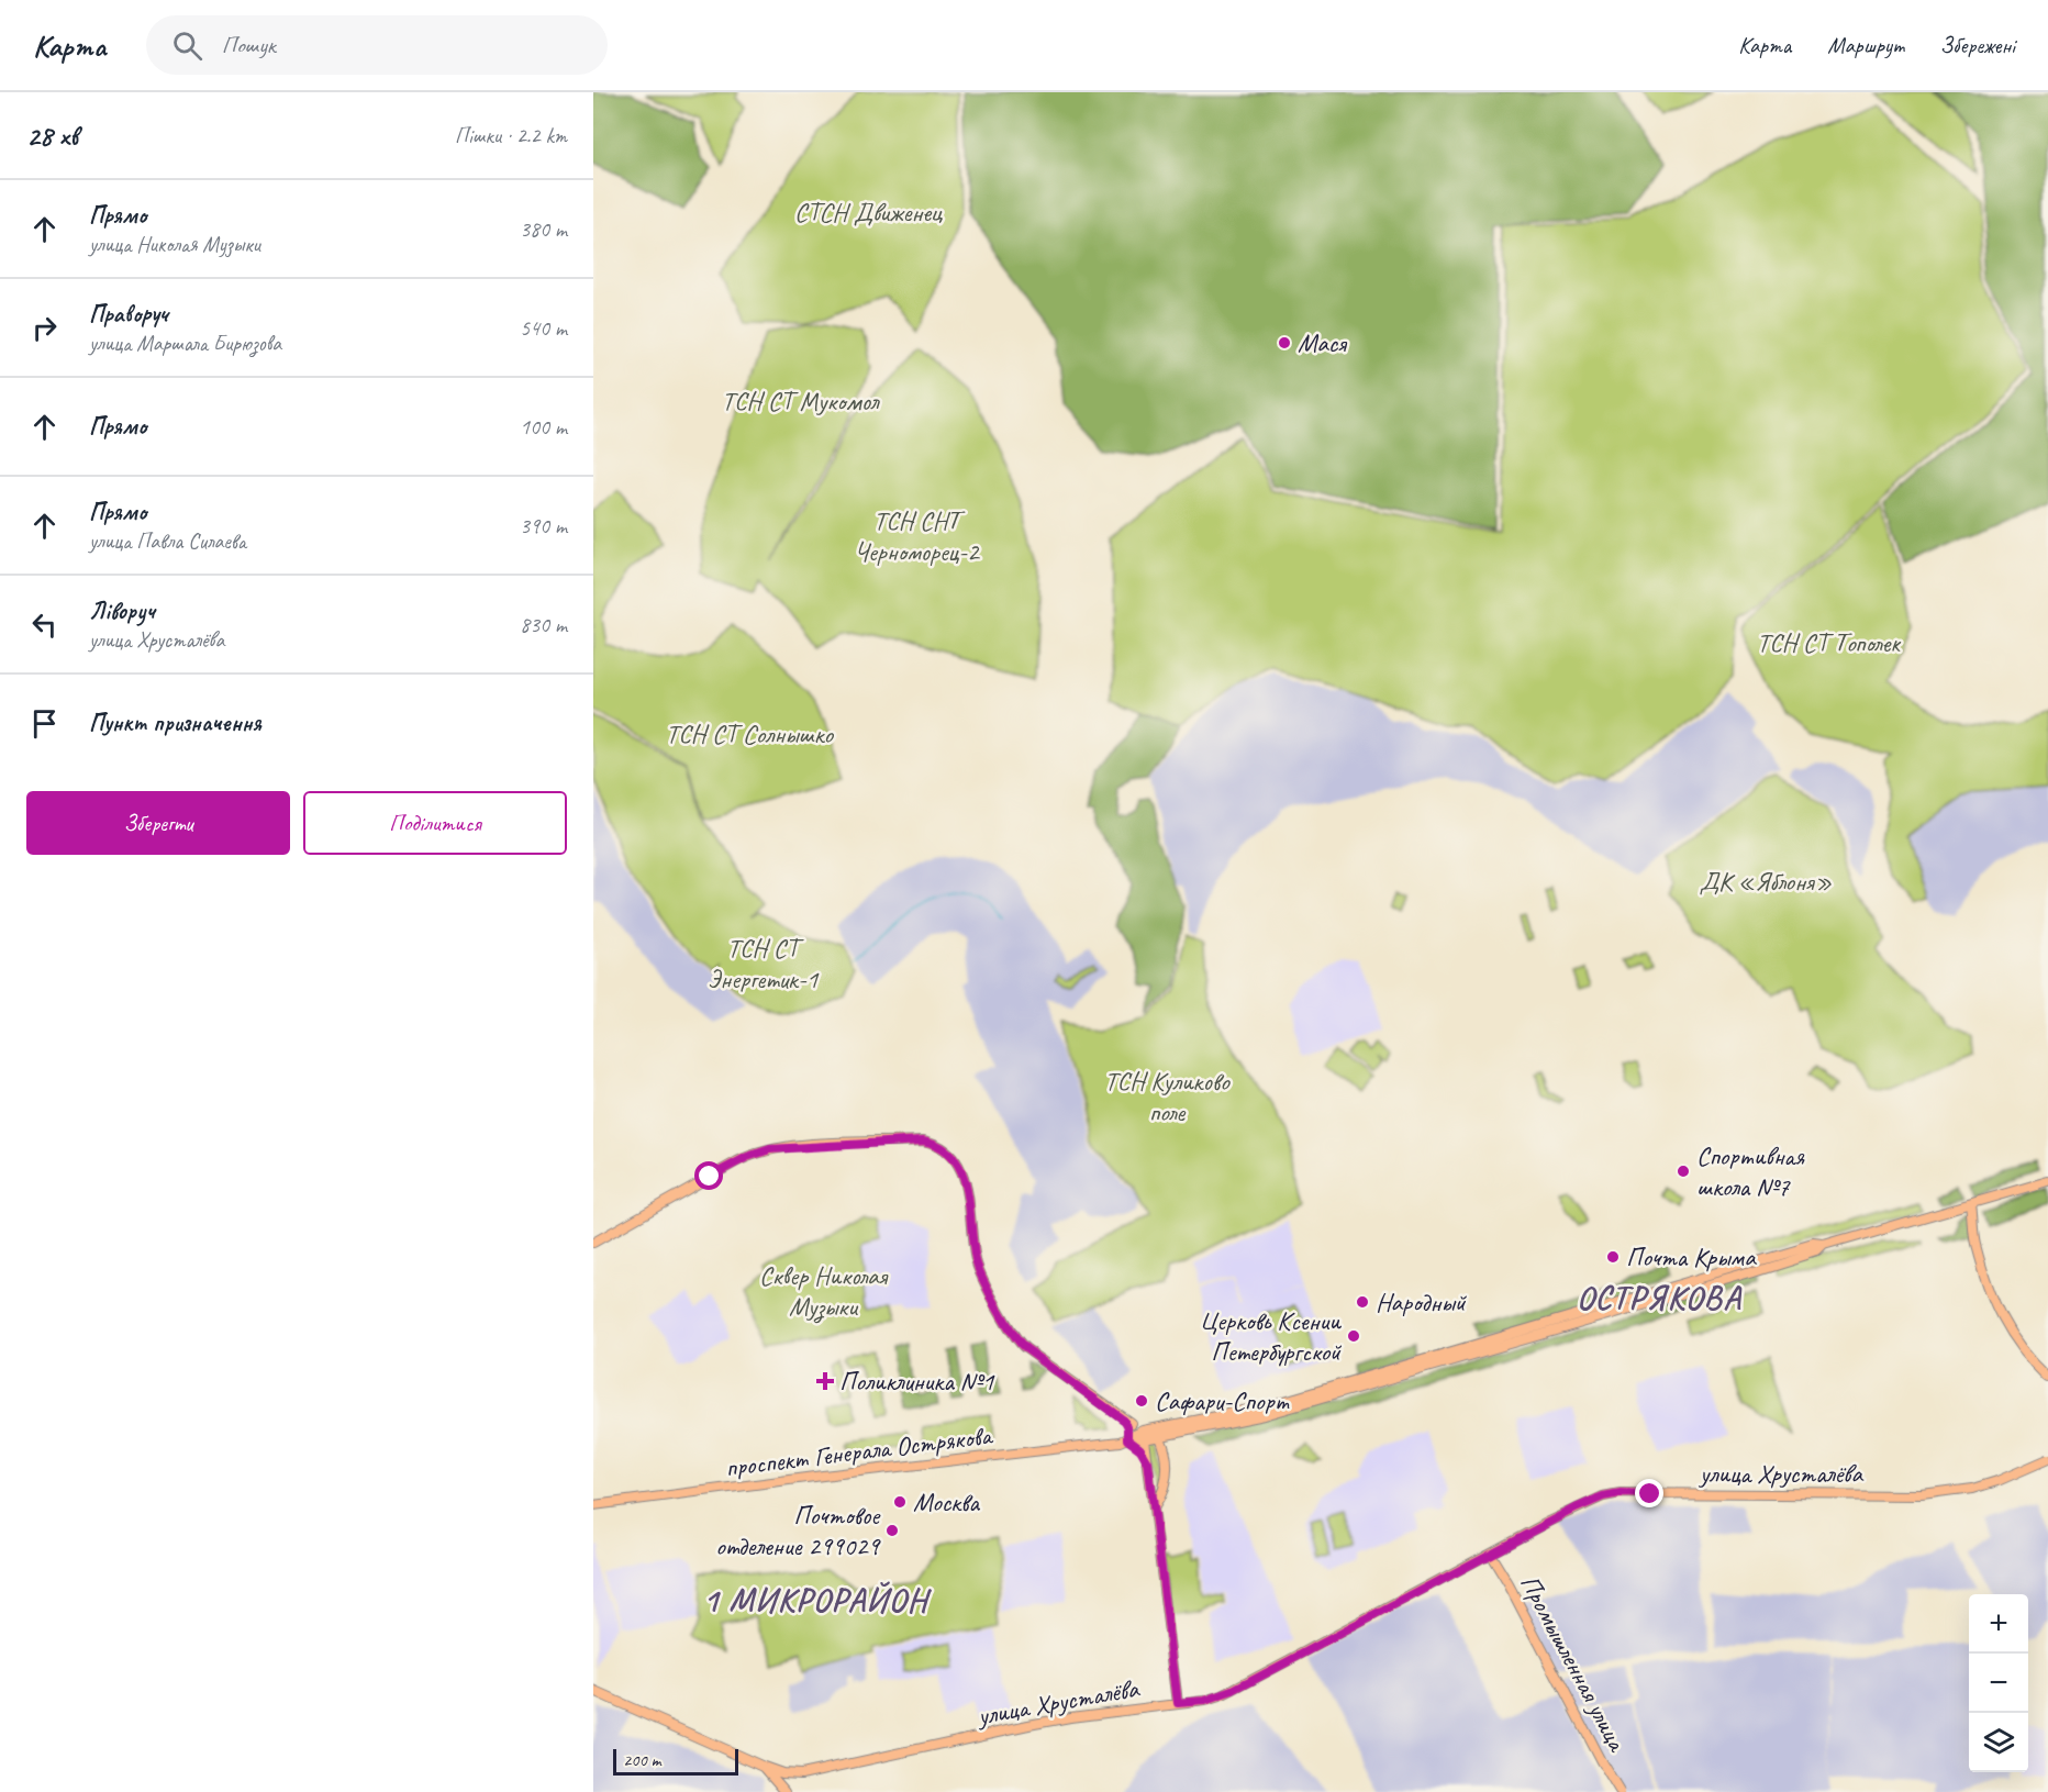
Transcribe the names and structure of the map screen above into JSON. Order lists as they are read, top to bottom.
{
  "streets": {
    "main road": ["проспект Генерала Острякова", "улица Хрусталёва", "Промышленная улица"]
  },
  "crossings": [
    ["улица Хрусталёва", "Промышленная улица"]
  ],
  "districts": ["ОСТРЯКОВА", "1 МИКРОРАЙОН"],
  "parks": [
    "СТСН Движенец",
    "ТСН СТ Мукомол",
    "ТСН СНТ Черноморец-2",
    "ТСН СТ Тополек",
    "ТСН СТ Солнышко",
    "ДК «Яблоня»",
    "ТСН СТ Энергетик-1",
    "ТСН Куликово поле",
    "Сквер Николая Музыки"
  ],
  "places": {
    "other": [
      "Мася",
      "Спортивная школа №7",
      "Почта Крыма",
      "Народный",
      "Церковь Ксении Петербургской",
      "Сафари-Спорт",
      "Москва",
      "Почтовое отделение 299029"
    ],
    "health": ["Поликлиника №1"]
  },
  "scale_bar": "200 m",
  "page": {
    "header": "Карта",
    "search": "Пошук",
    "nav": ["Карта", "Маршрут", "Збережені"],
    "heading": ["28 хв", "Пішки · 2.2 km"],
    "list": [
      ["Прямо", "улица Николая Музыки", "380 m"],
      ["Праворуч", "улица Маршала Бирюзова", "540 m"],
      ["Прямо", "100 m"],
      ["Прямо", "улица Павла Силаева", "390 m"],
      ["Ліворуч", "улица Хрусталёва", "830 m"],
      "Пункт призначення"
    ],
    "buttons": ["Зберегти", "Поділитися"],
    "map_buttons": ["+", "−"],
    "scale": "200 m"
  }
}
